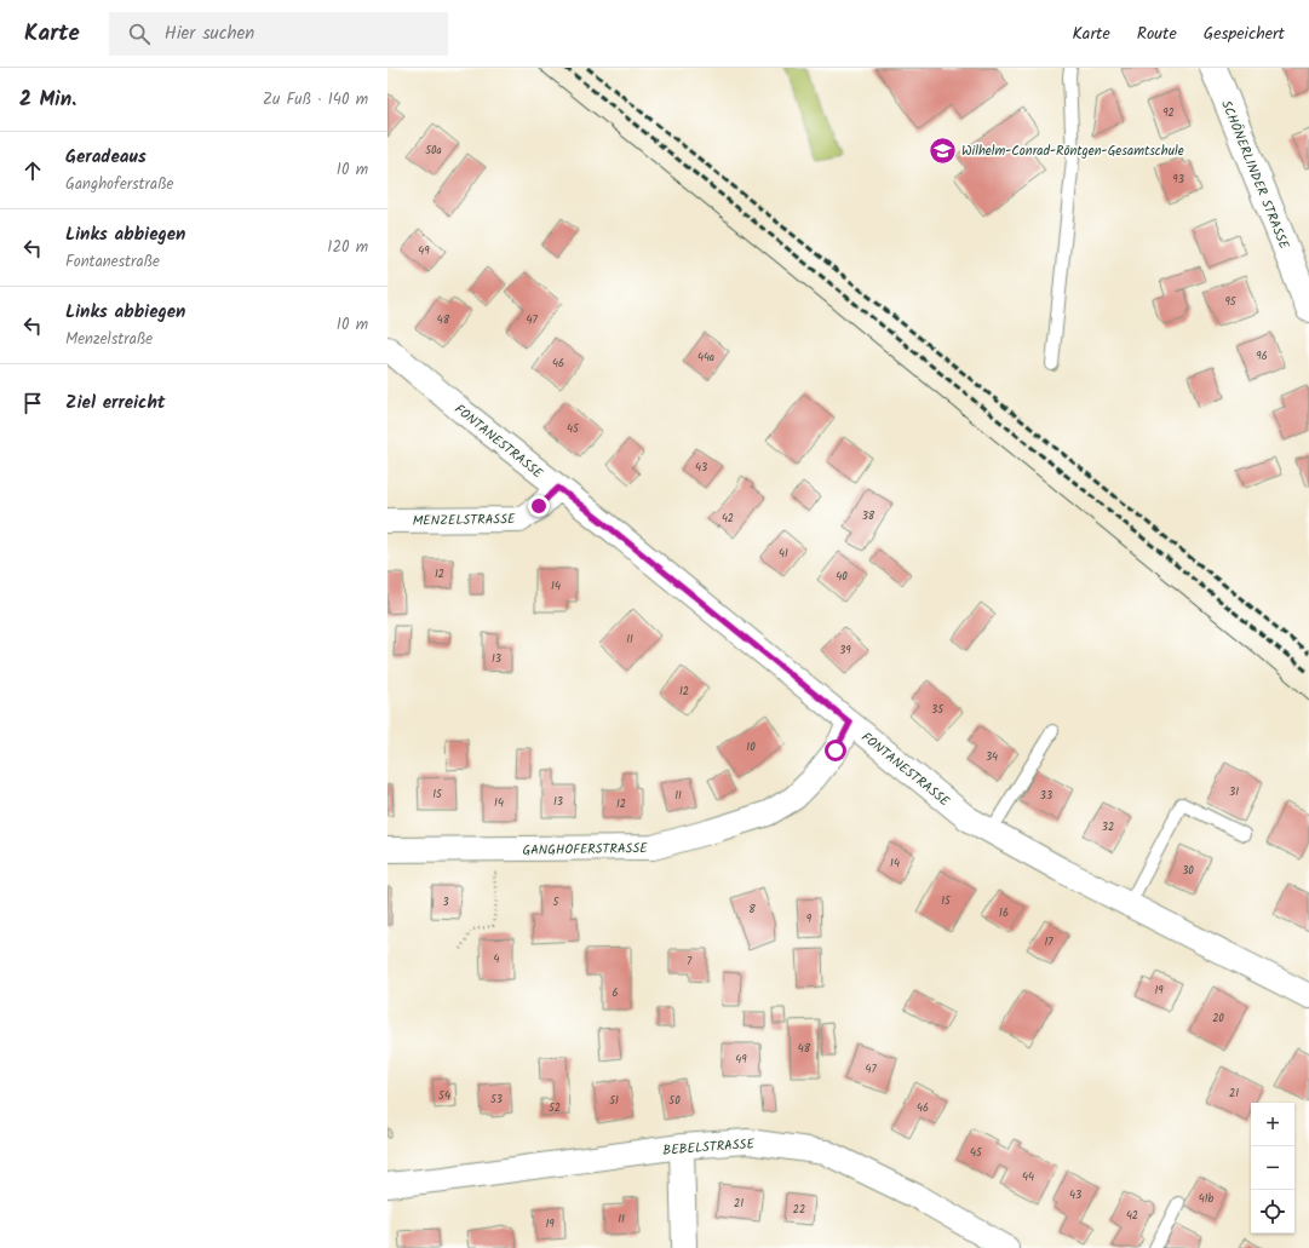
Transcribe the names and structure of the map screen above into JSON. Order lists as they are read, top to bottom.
{
  "streets": {
    "street": [
      "SCHÖNERLINDER STRASSE",
      "FONTANESTRASSE",
      "MENZELSTRASSE",
      "GANGHOFERSTRASSE",
      "BEBELSTRASSE"
    ]
  },
  "crossings": [
    ["FONTANESTRASSE", "MENZELSTRASSE"],
    ["FONTANESTRASSE", "GANGHOFERSTRASSE"]
  ],
  "places": {
    "school or university": ["Wilhelm-Conrad-Röntgen-Gesamtschule"]
  },
  "house_numbers": [
    "92",
    "50a",
    "93",
    "49",
    "95",
    "48",
    "47",
    "96",
    "44a",
    "46",
    "45",
    "43",
    "38",
    "42",
    "41",
    "12",
    "40",
    "14",
    "11",
    "39",
    "13",
    "12",
    "35",
    "10",
    "34",
    "31",
    "15",
    "11",
    "33",
    "13",
    "14",
    "12",
    "32",
    "14",
    "30",
    "15",
    "3",
    "5",
    "8",
    "16",
    "9",
    "17",
    "4",
    "7",
    "19",
    "6",
    "20",
    "48",
    "49",
    "47",
    "21",
    "54",
    "53",
    "51",
    "50",
    "52",
    "46",
    "45",
    "44",
    "43",
    "41b",
    "21",
    "22",
    "42",
    "11",
    "19"
  ],
  "page": {
    "header": "Karte",
    "search": "Hier suchen",
    "nav": ["Karte", "Route", "Gespeichert"],
    "heading": ["2 Min.", "Zu Fuß · 140 m"],
    "list": [
      ["Geradeaus", "Ganghoferstraße", "10 m"],
      ["Links abbiegen", "Fontanestraße", "120 m"],
      ["Links abbiegen", "Menzelstraße", "10 m"],
      "Ziel erreicht"
    ],
    "map_buttons": ["+", "−"]
  }
}
